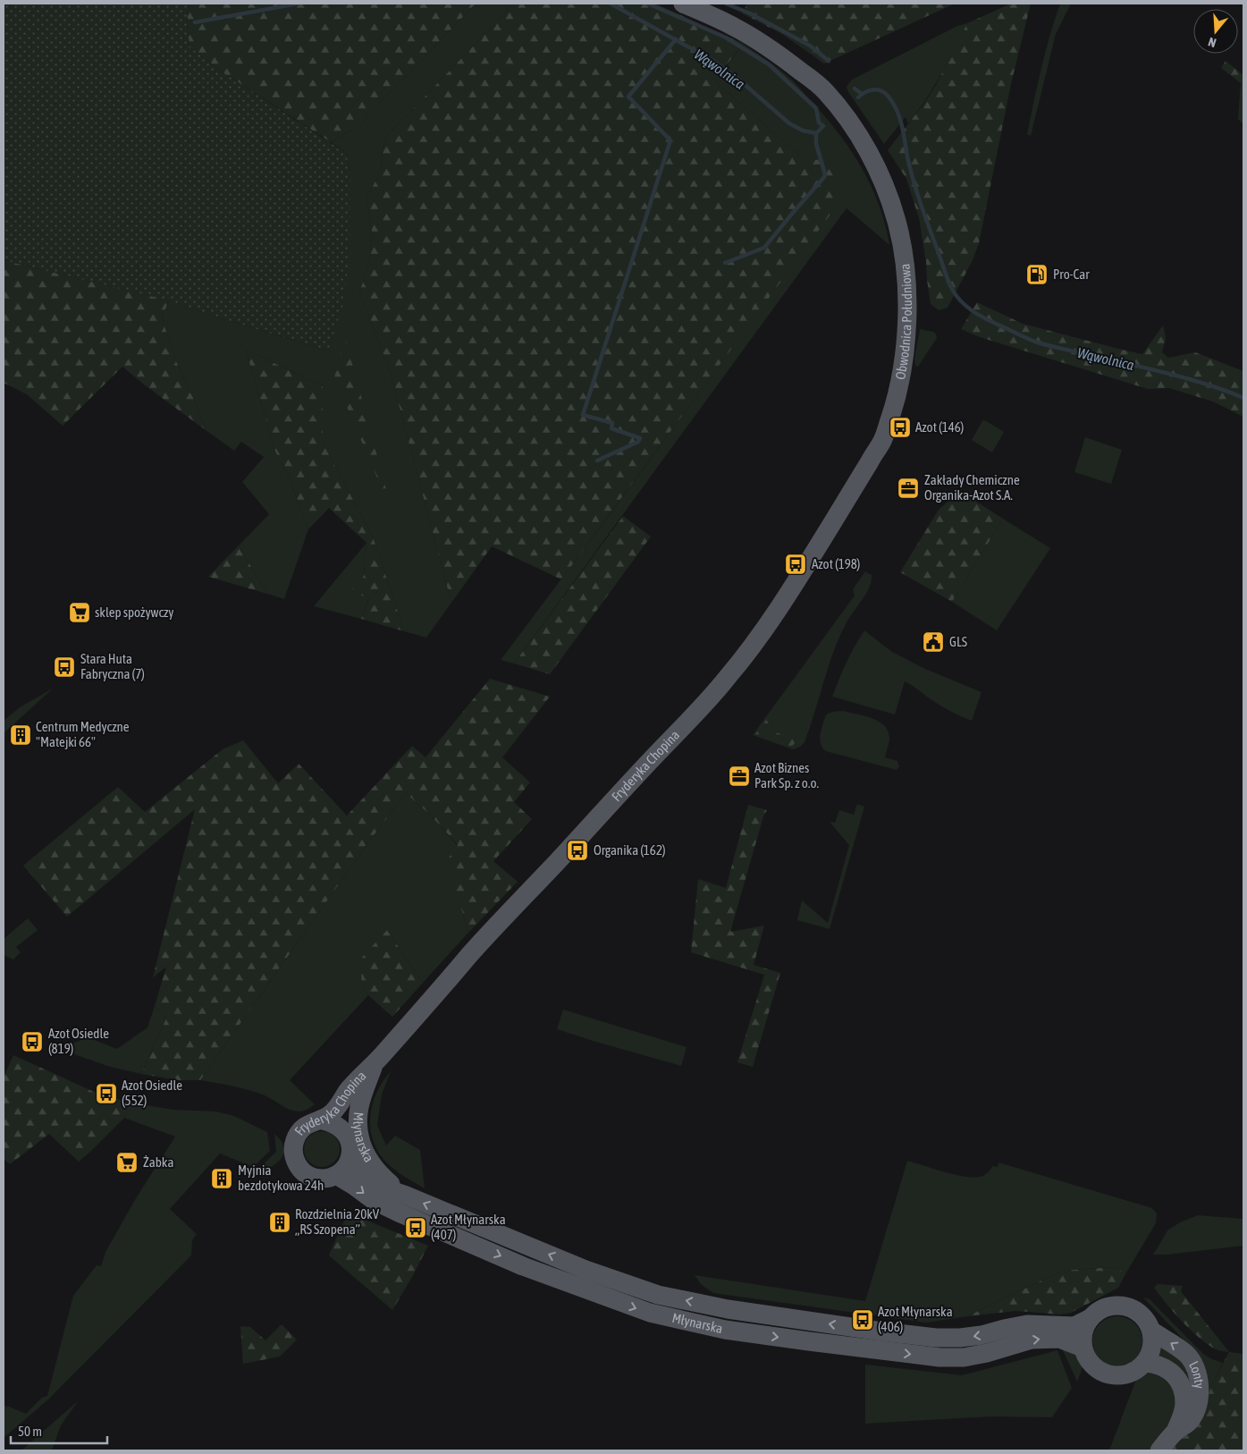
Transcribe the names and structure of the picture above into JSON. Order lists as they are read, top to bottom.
{
  "streets": {
    "main road": [
      "Obwodnica Południowa",
      "Fryderyka Chopina",
      "Młynarska",
      "Lonty"
    ]
  },
  "crossings": [
    ["Obwodnica Południowa", "Fryderyka Chopina"],
    ["Fryderyka Chopina", "Młynarska"],
    ["Młynarska", "Lonty"]
  ],
  "water": ["Wąwolnica"],
  "places": {
    "fuel station": ["Pro-Car"],
    "bus stop": [
      "Azot (146)",
      "Azot (198)",
      "Stara Huta Fabryczna (7)",
      "Organika (162)",
      "Azot Osiedle (819)",
      "Azot Osiedle (552)",
      "Azot Młynarska (407)",
      "Azot Młynarska (406)"
    ],
    "office": ["Zakłady Chemiczne Organika-Azot S.A.", "Azot Biznes Park Sp. z o.o."],
    "supermarket": ["sklep spożywczy", "Żabka"],
    "public building": ["GLS"],
    "building": ["Centrum Medyczne \"Matejki 66\"", "Myjnia bezdotykowa 24h", "Rozdzielnia 20kV „RS Szopena”"]
  },
  "scale_bar": "50 m",
  "north": "bottom"
}
